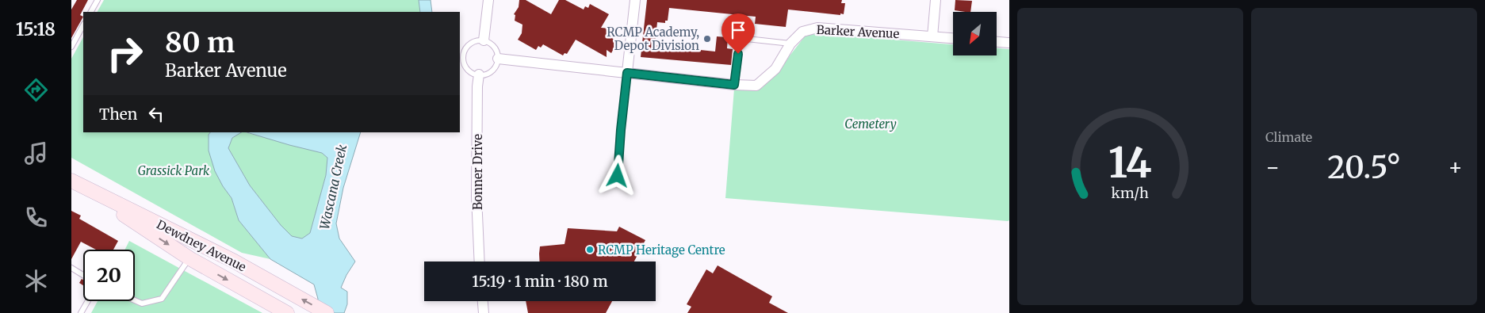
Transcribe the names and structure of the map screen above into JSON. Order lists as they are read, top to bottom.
{
  "streets": {
    "main road": ["Dewdney Avenue"],
    "street": ["Barker Avenue", "Bonner Drive"]
  },
  "crossings": [
    ["Barker Avenue", "Bonner Drive"]
  ],
  "water": ["Wascana Creek"],
  "parks": ["Cemetery", "Grassick Park"],
  "places": ["RCMP Academy, Depot Division", "RCMP Heritage Centre"],
  "north": "bottom left",
  "page": {
    "tabs": "15:18",
    "tile": "Climate",
    "turn": ["80 m", "Barker Avenue"],
    "then": "Then",
    "heat": ["−", "20.5°", "+"],
    "limit": "20",
    "trip": "15:19 · 1 min · 180 m",
    "gauge": ["14", "km/h"]
  }
}
